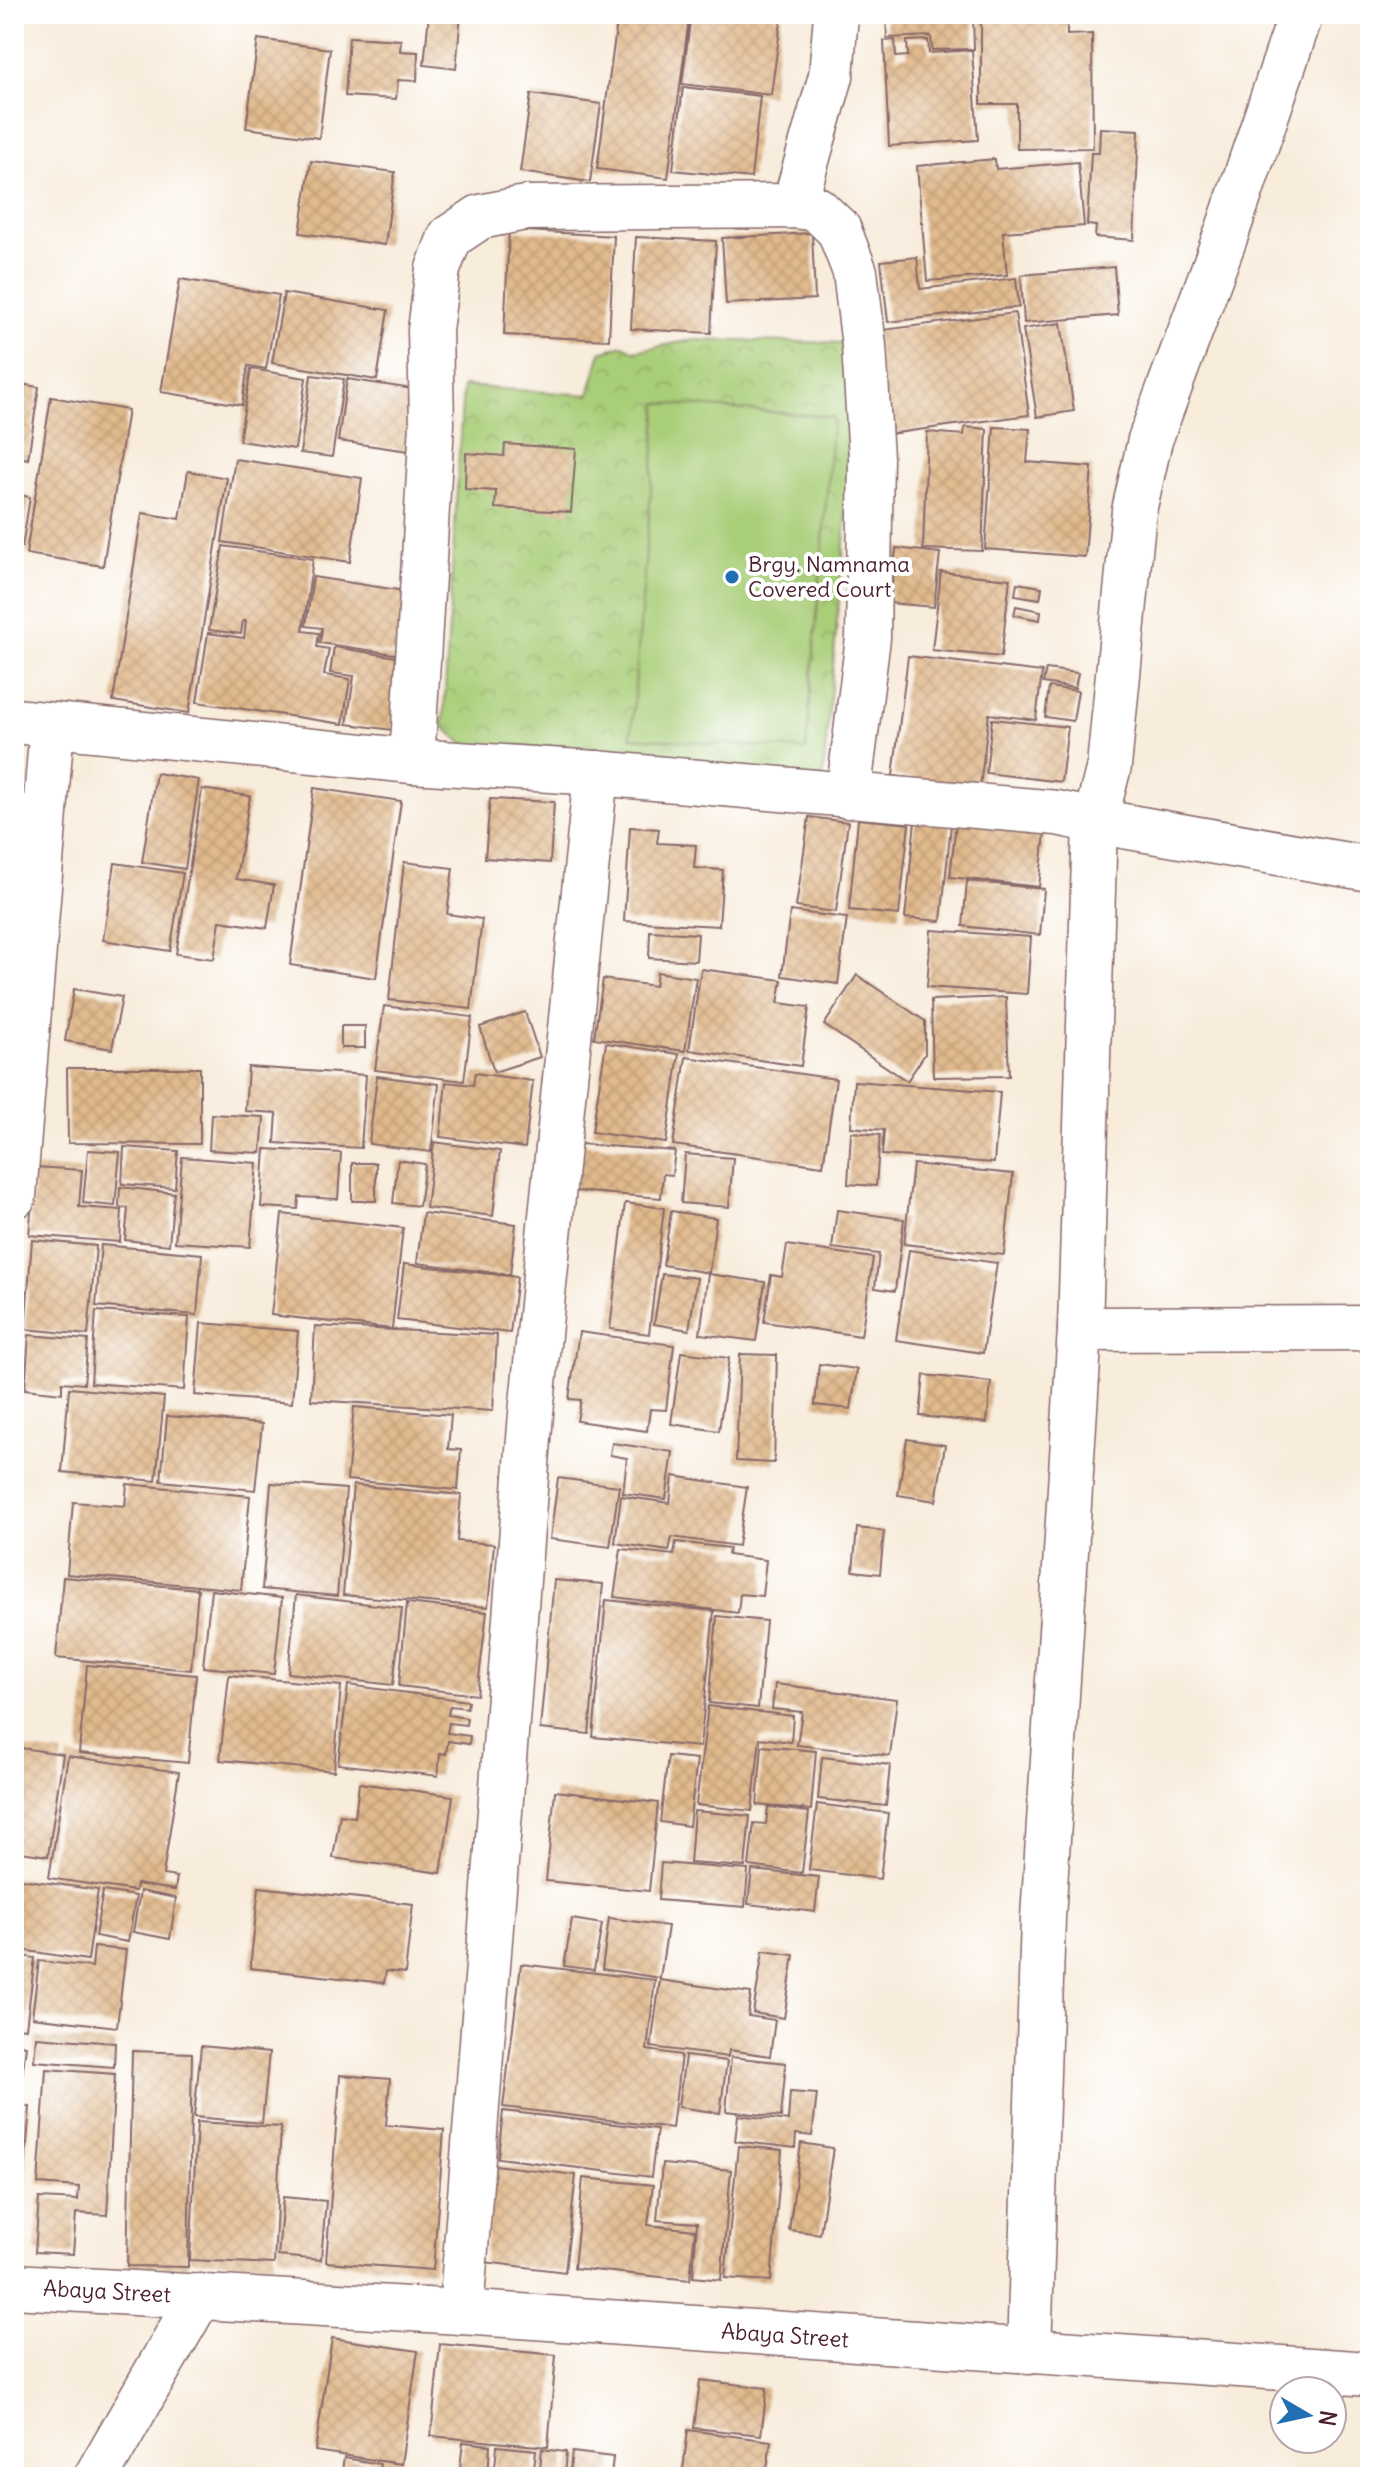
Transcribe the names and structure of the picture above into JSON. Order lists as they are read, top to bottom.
{
  "streets": {
    "street": ["Abaya Street"]
  },
  "places": ["Brgy. Namnama Covered Court"],
  "north": "right"
}
